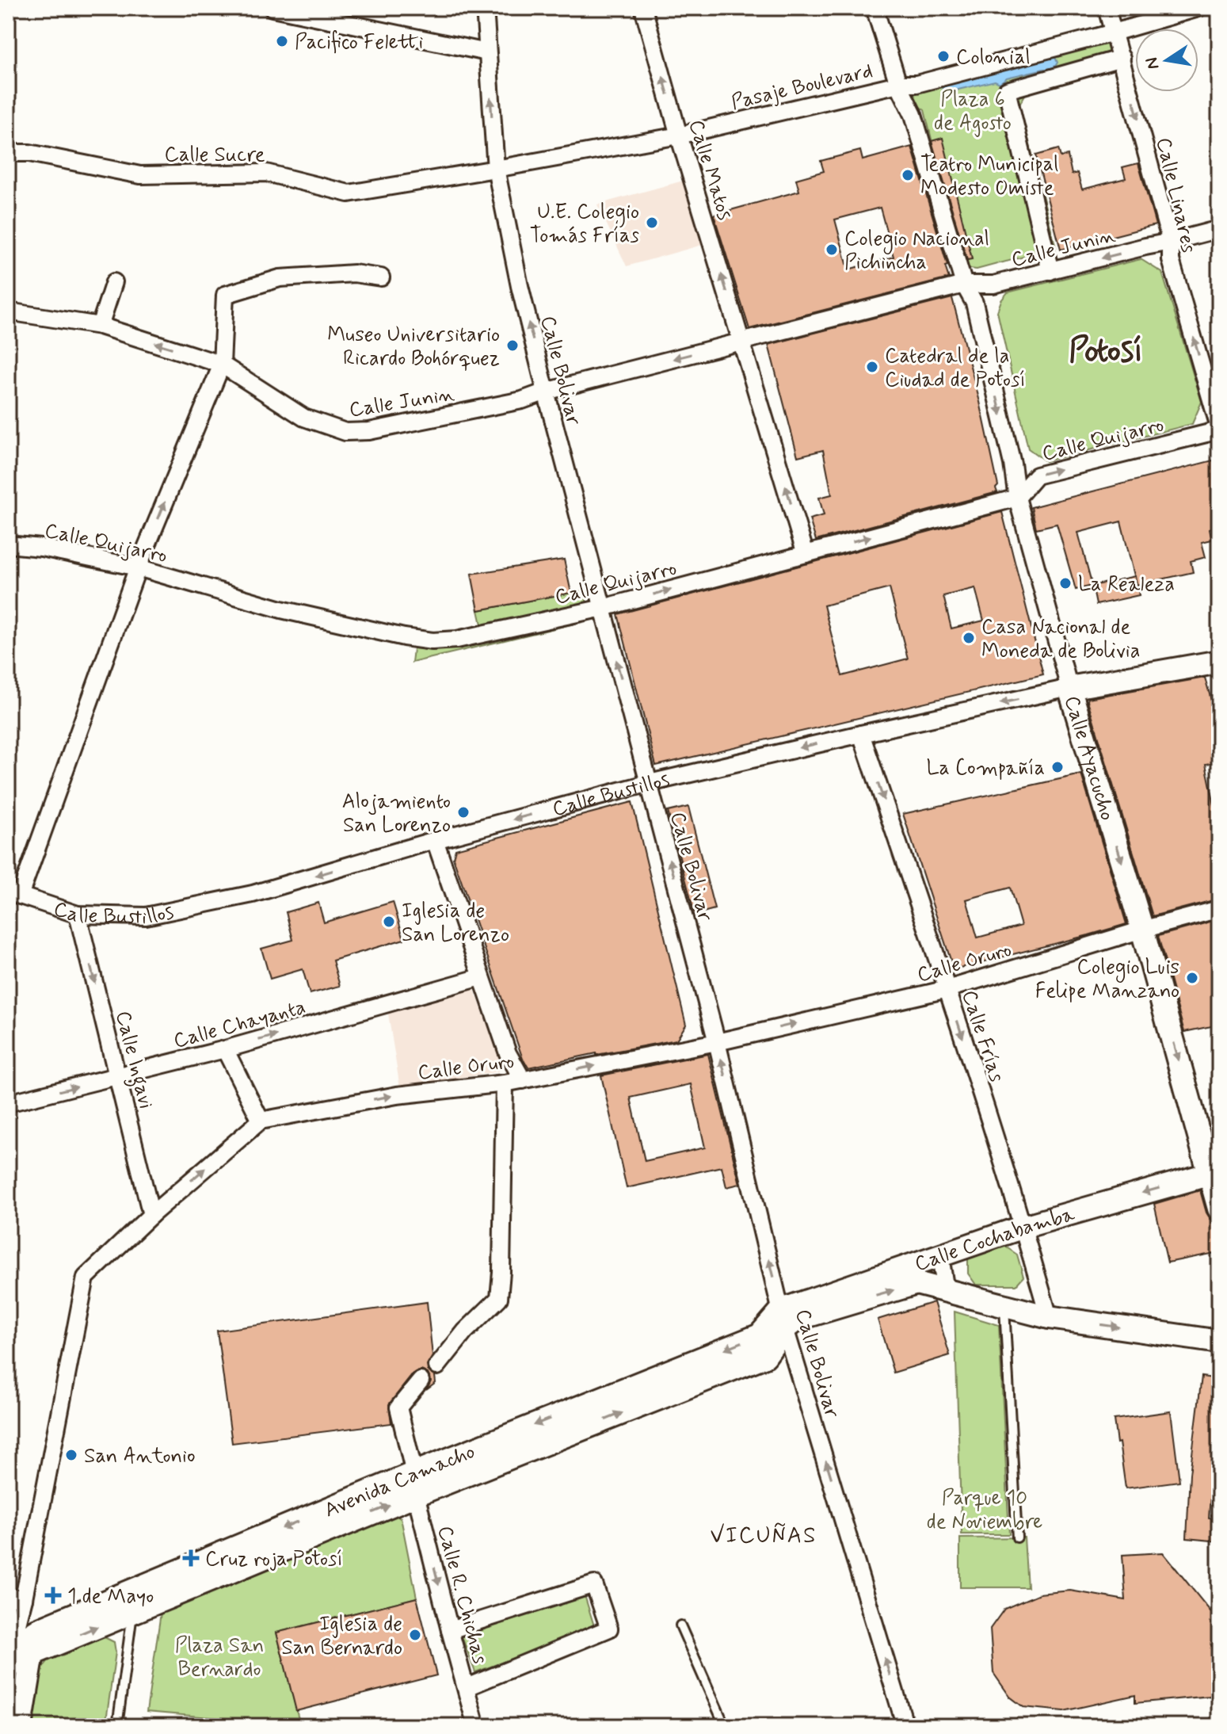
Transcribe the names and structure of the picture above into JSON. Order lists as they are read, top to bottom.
{
  "streets": {
    "main road": [
      "Calle Ayacucho",
      "Calle Bustillos",
      "Calle Cochabamba",
      "Avenida Camacho"
    ],
    "street": [
      "Pasaje Boulevard",
      "Calle Sucre",
      "Calle Matos",
      "Calle Linares",
      "Calle Junin",
      "Calle Bolivar",
      "Calle Quijarro",
      "Calle Oruro",
      "Calle Chayanta",
      "Calle Frías",
      "Calle Ingavi",
      "Calle R. Chichas"
    ]
  },
  "crossings": [
    ["Pasaje Boulevard", "Calle Sucre"],
    ["Pasaje Boulevard", "Calle Matos"],
    ["Pasaje Boulevard", "Calle Linares"],
    ["Pasaje Boulevard", "Calle Bolivar"],
    ["Pasaje Boulevard", "Calle Ayacucho"],
    ["Calle Sucre", "Calle Bolivar"],
    ["Calle Matos", "Calle Junin"],
    ["Calle Matos", "Calle Quijarro"],
    ["Calle Linares", "Calle Junin"],
    ["Calle Linares", "Calle Quijarro"],
    ["Calle Junin", "Calle Bolivar"],
    ["Calle Junin", "Calle Ayacucho"],
    ["Calle Bolivar", "Calle Quijarro"],
    ["Calle Bolivar", "Calle Bustillos"],
    ["Calle Bolivar", "Calle Oruro"],
    ["Calle Bolivar", "Calle Cochabamba"],
    ["Calle Bolivar", "Avenida Camacho"],
    ["Calle Quijarro", "Calle Ayacucho"],
    ["Calle Ayacucho", "Calle Bustillos"],
    ["Calle Ayacucho", "Calle Oruro"],
    ["Calle Ayacucho", "Calle Cochabamba"],
    ["Calle Bustillos", "Calle Frías"],
    ["Calle Bustillos", "Calle Ingavi"],
    ["Calle Oruro", "Calle Frías"],
    ["Calle Chayanta", "Calle Ingavi"],
    ["Calle Frías", "Calle Cochabamba"],
    ["Calle Cochabamba", "Avenida Camacho"],
    ["Avenida Camacho", "Calle R. Chichas"]
  ],
  "one_way": [
    "Calle Matos",
    "Calle Bolivar",
    "Calle Quijarro",
    "Calle Ayacucho",
    "Calle Bustillos",
    "Calle Oruro",
    "Calle Chayanta",
    "Calle Frías",
    "Calle Ingavi",
    "Calle R. Chichas"
  ],
  "districts": ["Potosí", "VICUÑAS"],
  "parks": ["Plaza 6 de Agosto", "Parque 10 de Noviembre", "Plaza San Bernardo"],
  "places": {
    "other": [
      "Pacifico Feletti",
      "Colonial",
      "Teatro Municipal Modesto Omiste",
      "U.E. Colegio Tomás Frías",
      "Colegio Nacional Pichincha",
      "Museo Universitario Ricardo Bohórquez",
      "Catedral de la Ciudad de Potosí",
      "La Realeza",
      "Casa Nacional de Moneda de Bolivia",
      "La Compañía",
      "Alojamiento San Lorenzo",
      "Iglesia de San Lorenzo",
      "Colegio Luis Felipe Manzano",
      "San Antonio",
      "Iglesia de San Bernardo"
    ],
    "health": ["Cruz roja Potosí", "1 de Mayo"]
  },
  "north": "left"
}
